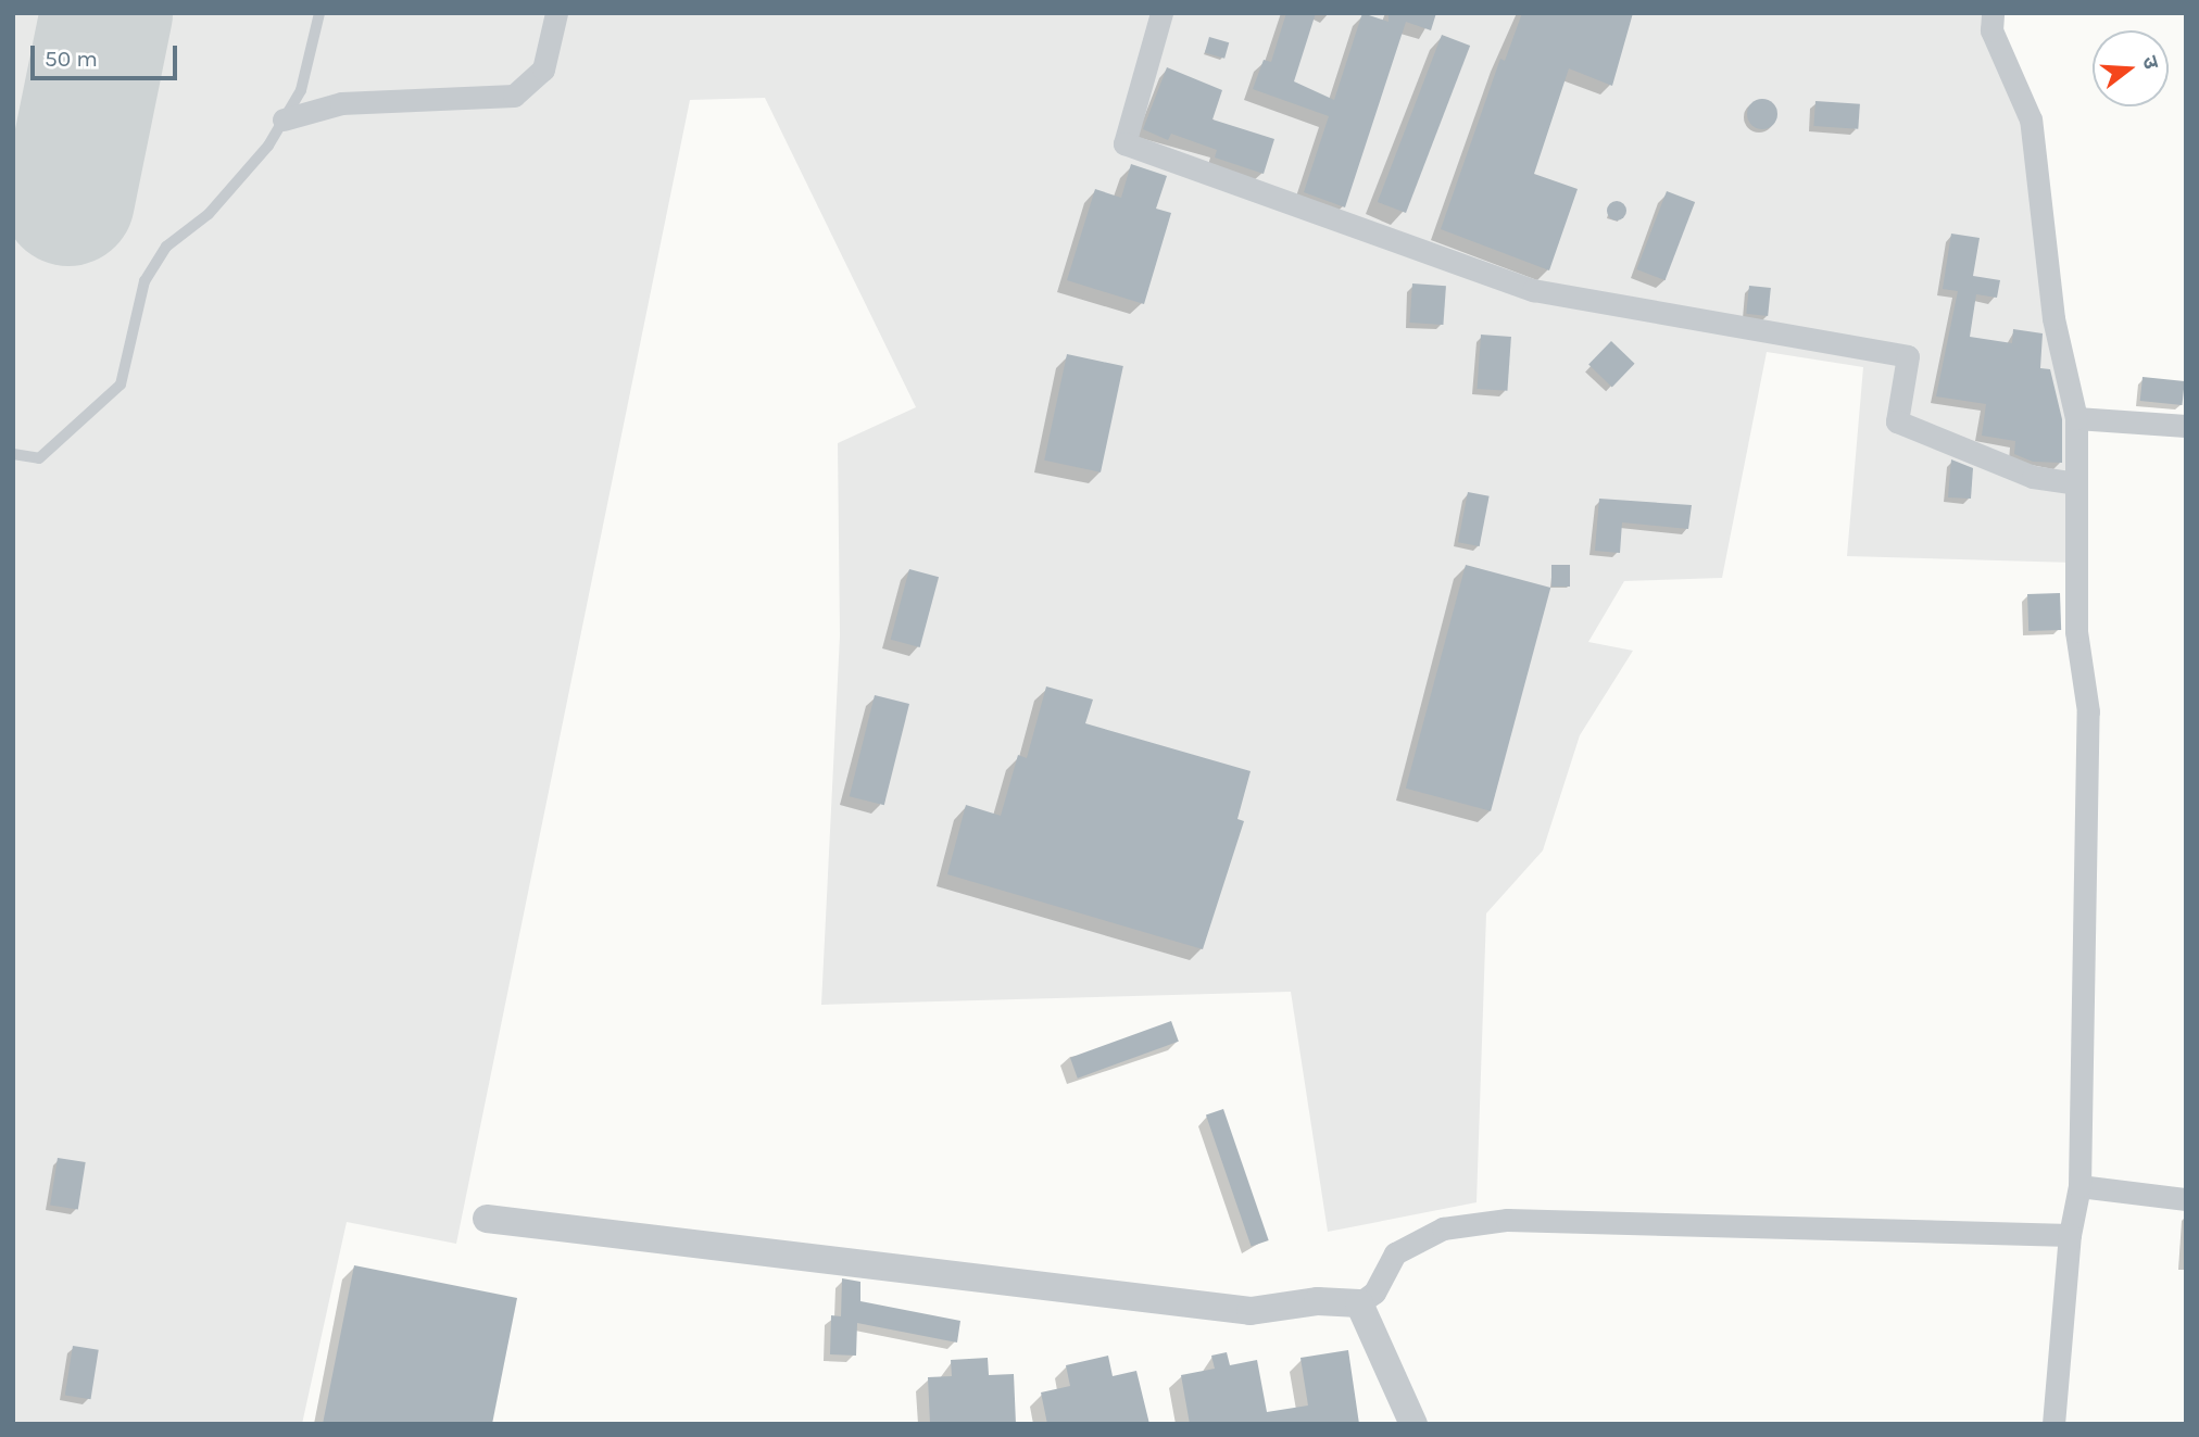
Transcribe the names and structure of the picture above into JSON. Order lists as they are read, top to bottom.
{
  "scale_bar": "50 m",
  "north": "right"
}
